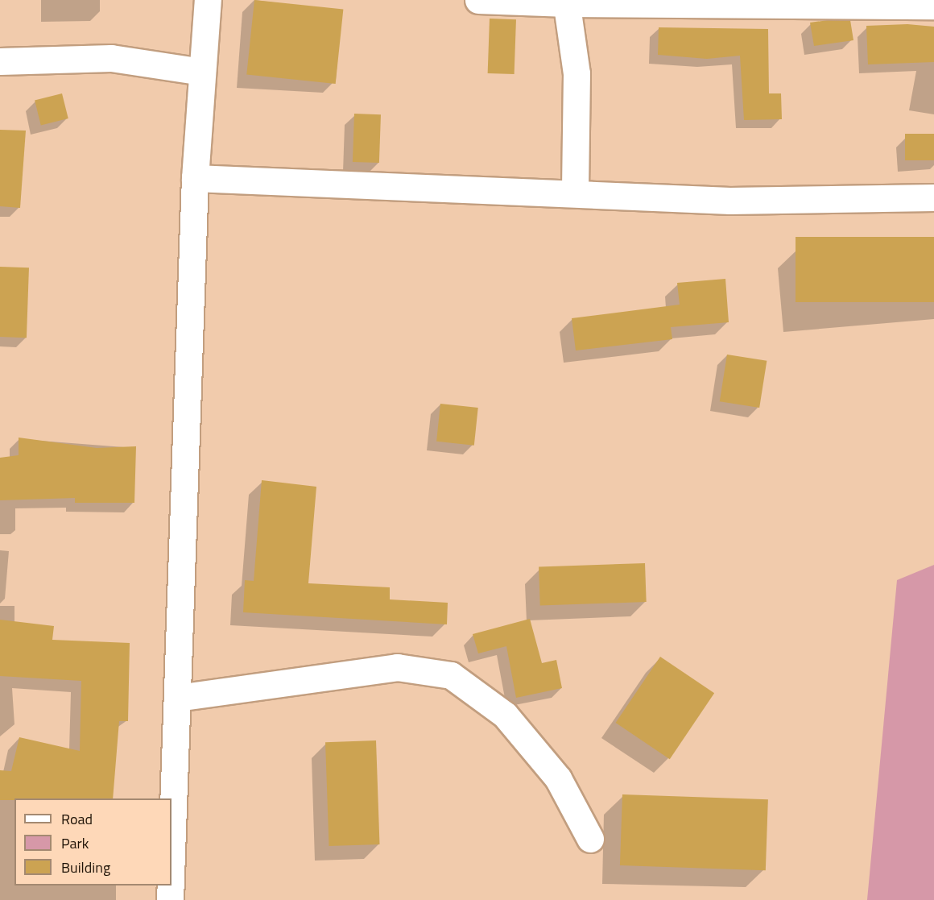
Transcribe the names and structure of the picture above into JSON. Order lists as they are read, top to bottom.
{
  "legend": ["Road", "Park", "Building"]
}
